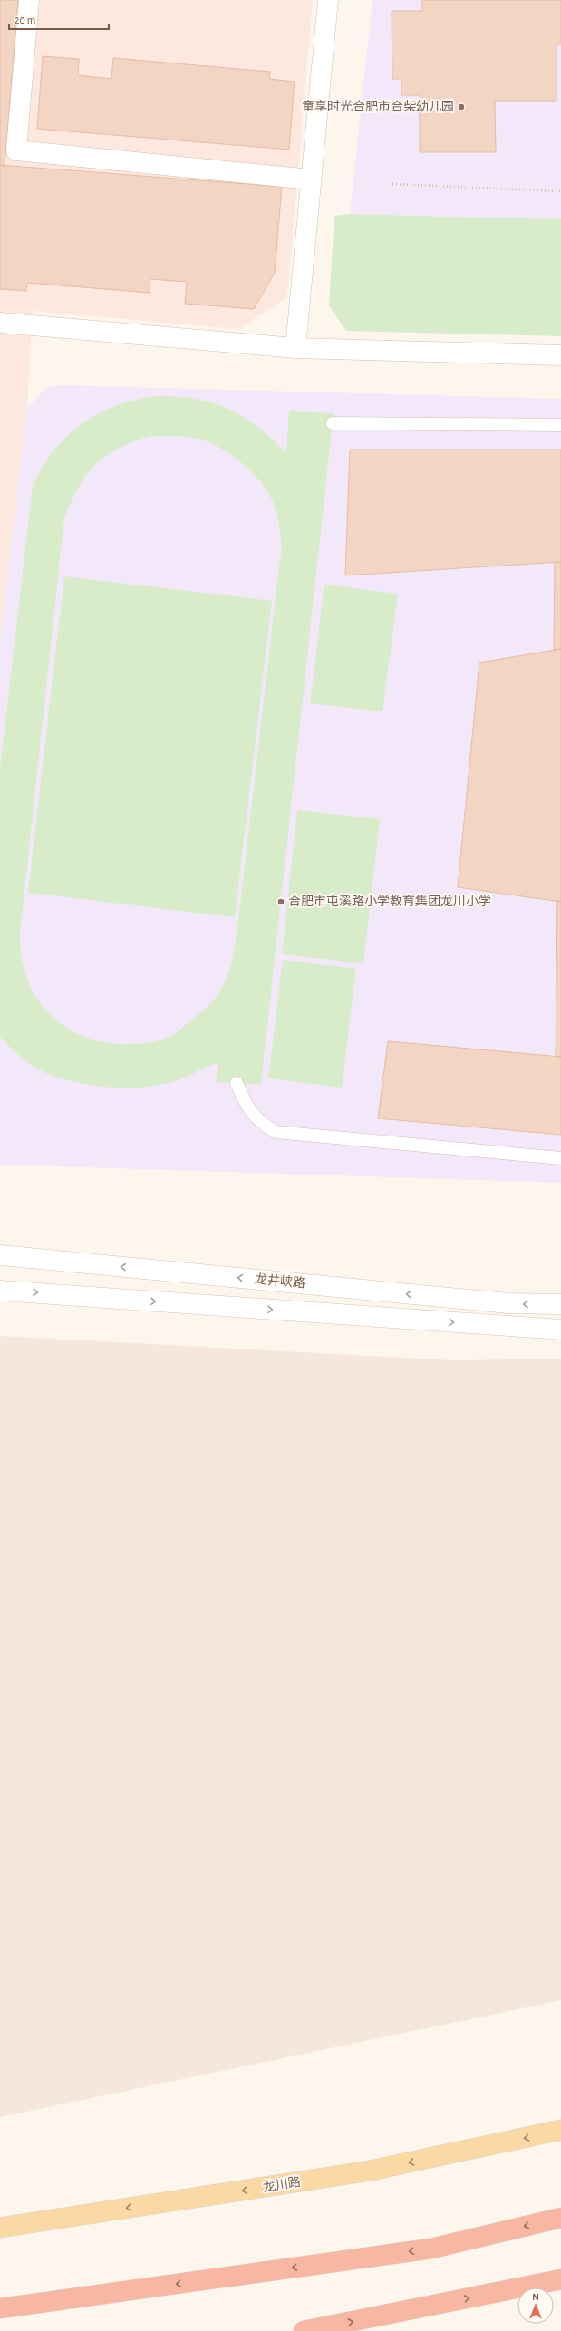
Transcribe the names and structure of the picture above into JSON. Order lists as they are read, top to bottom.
{
  "streets": {
    "main road": ["龙川路"],
    "street": ["龙井峡路"]
  },
  "one_way": ["龙川路"],
  "places": ["童享时光合肥市合柴幼儿园", "合肥市屯溪路小学教育集团龙川小学"],
  "scale_bar": "20 m",
  "north": "top"
}
